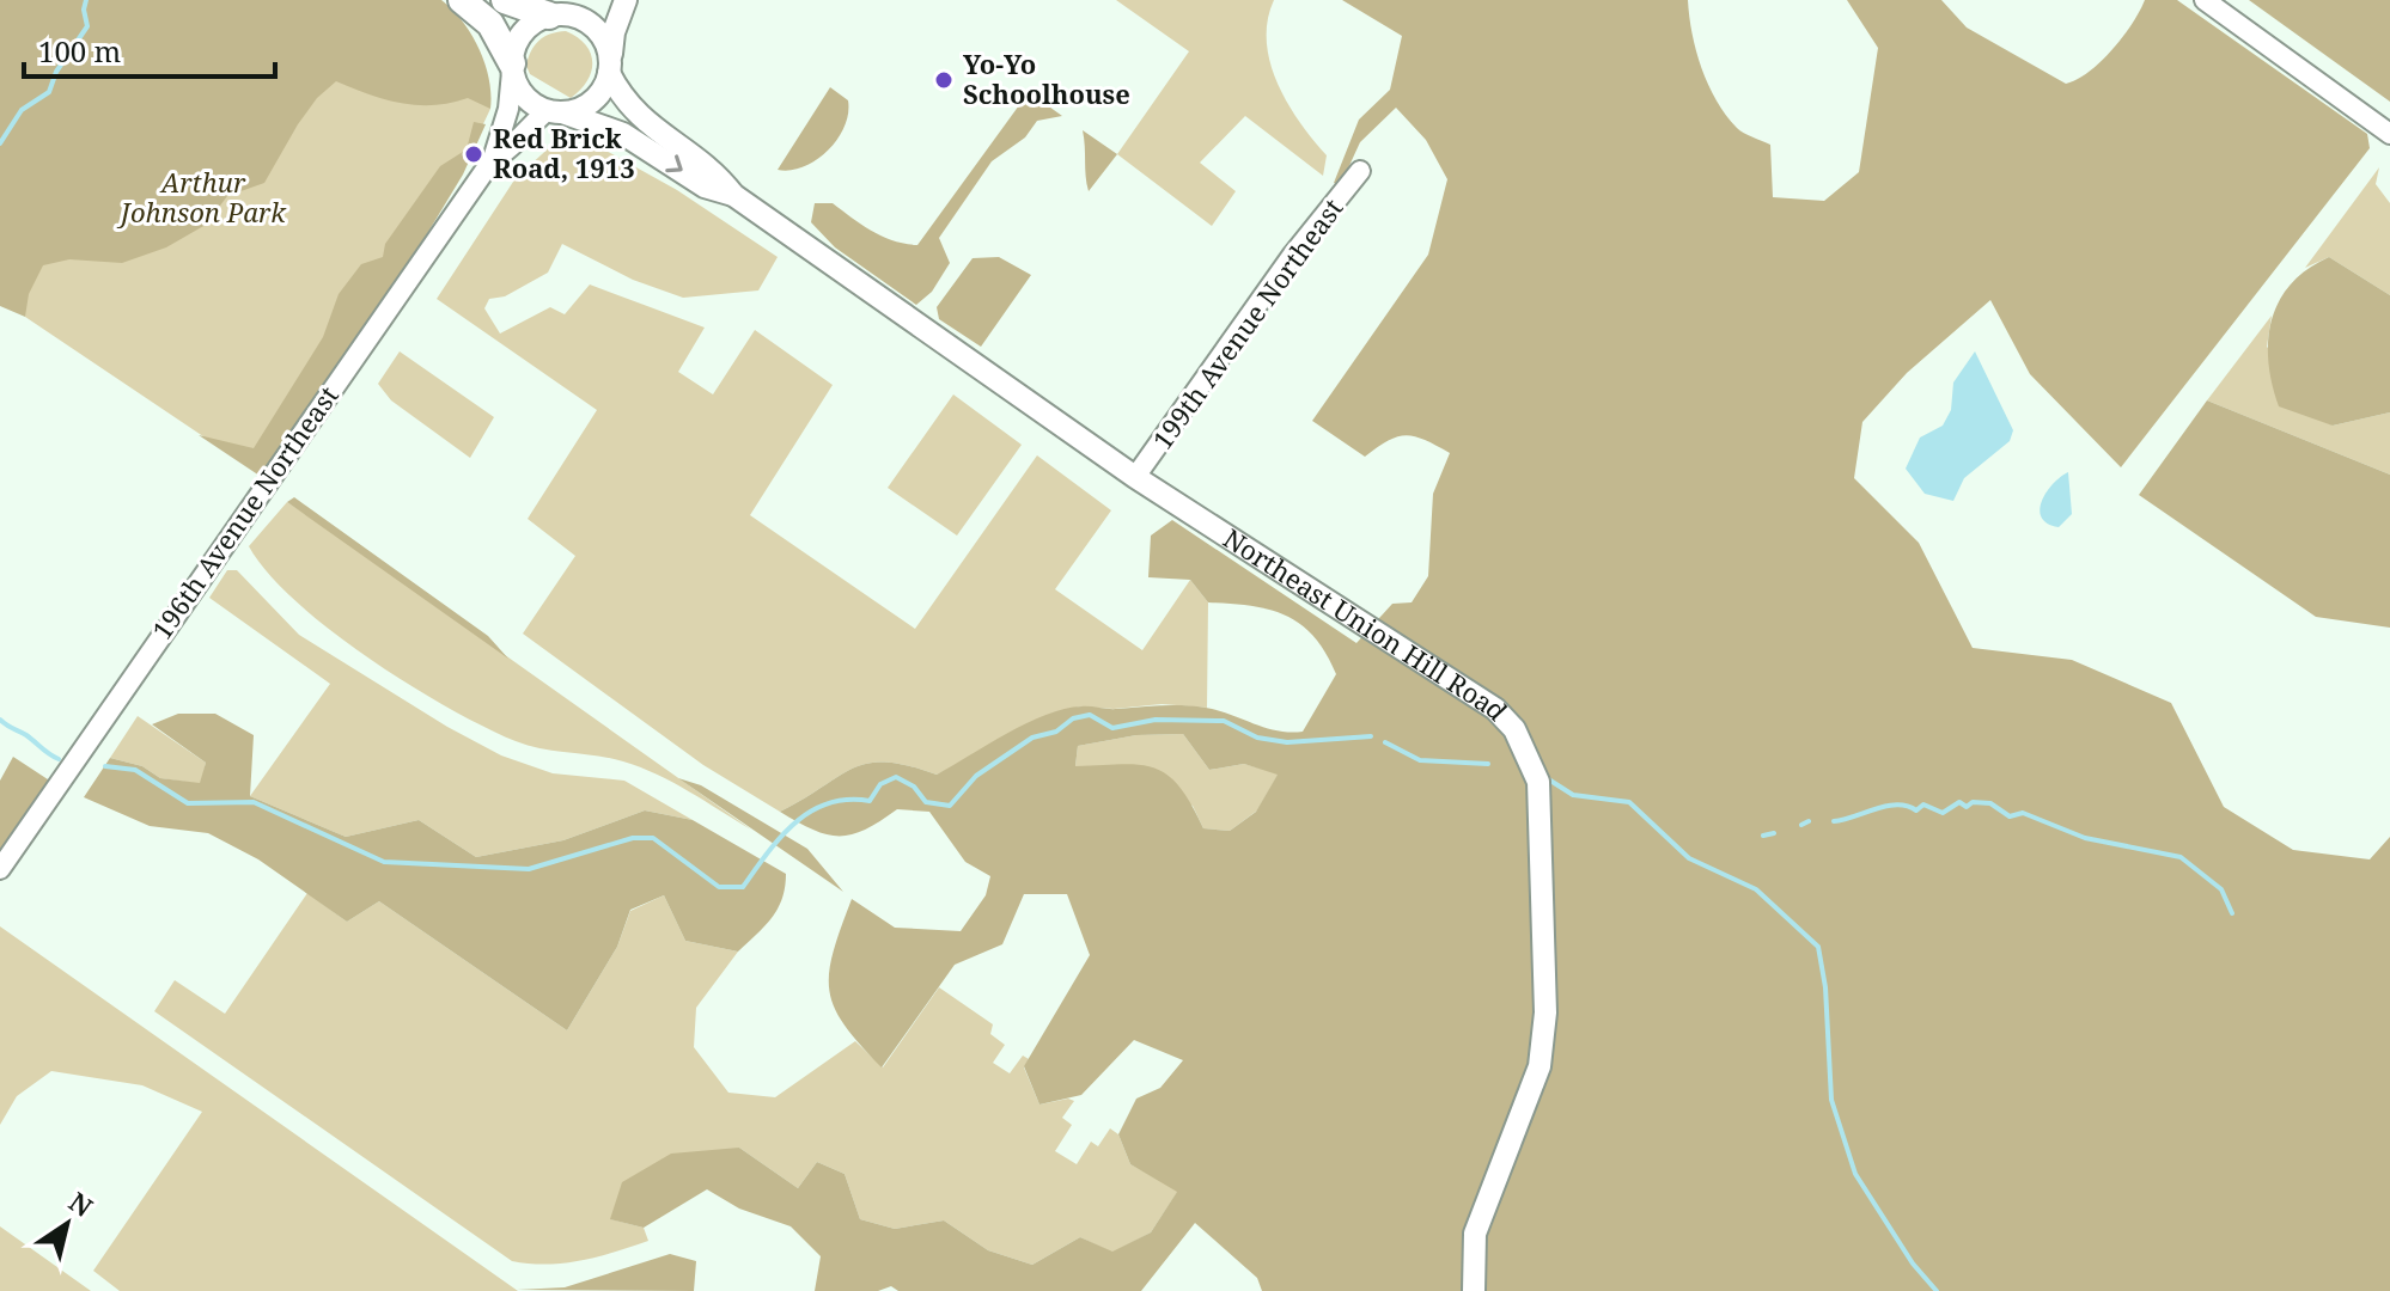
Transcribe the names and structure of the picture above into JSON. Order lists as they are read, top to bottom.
{
  "streets": {
    "street": ["199th Avenue Northeast", "196th Avenue Northeast", "Northeast Union Hill Road"]
  },
  "crossings": [
    ["199th Avenue Northeast", "Northeast Union Hill Road"],
    ["196th Avenue Northeast", "Northeast Union Hill Road"]
  ],
  "parks": ["Arthur Johnson Park"],
  "places": ["Yo-Yo Schoolhouse", "Red Brick Road, 1913"],
  "scale_bar": "100 m",
  "north": "top right"
}
